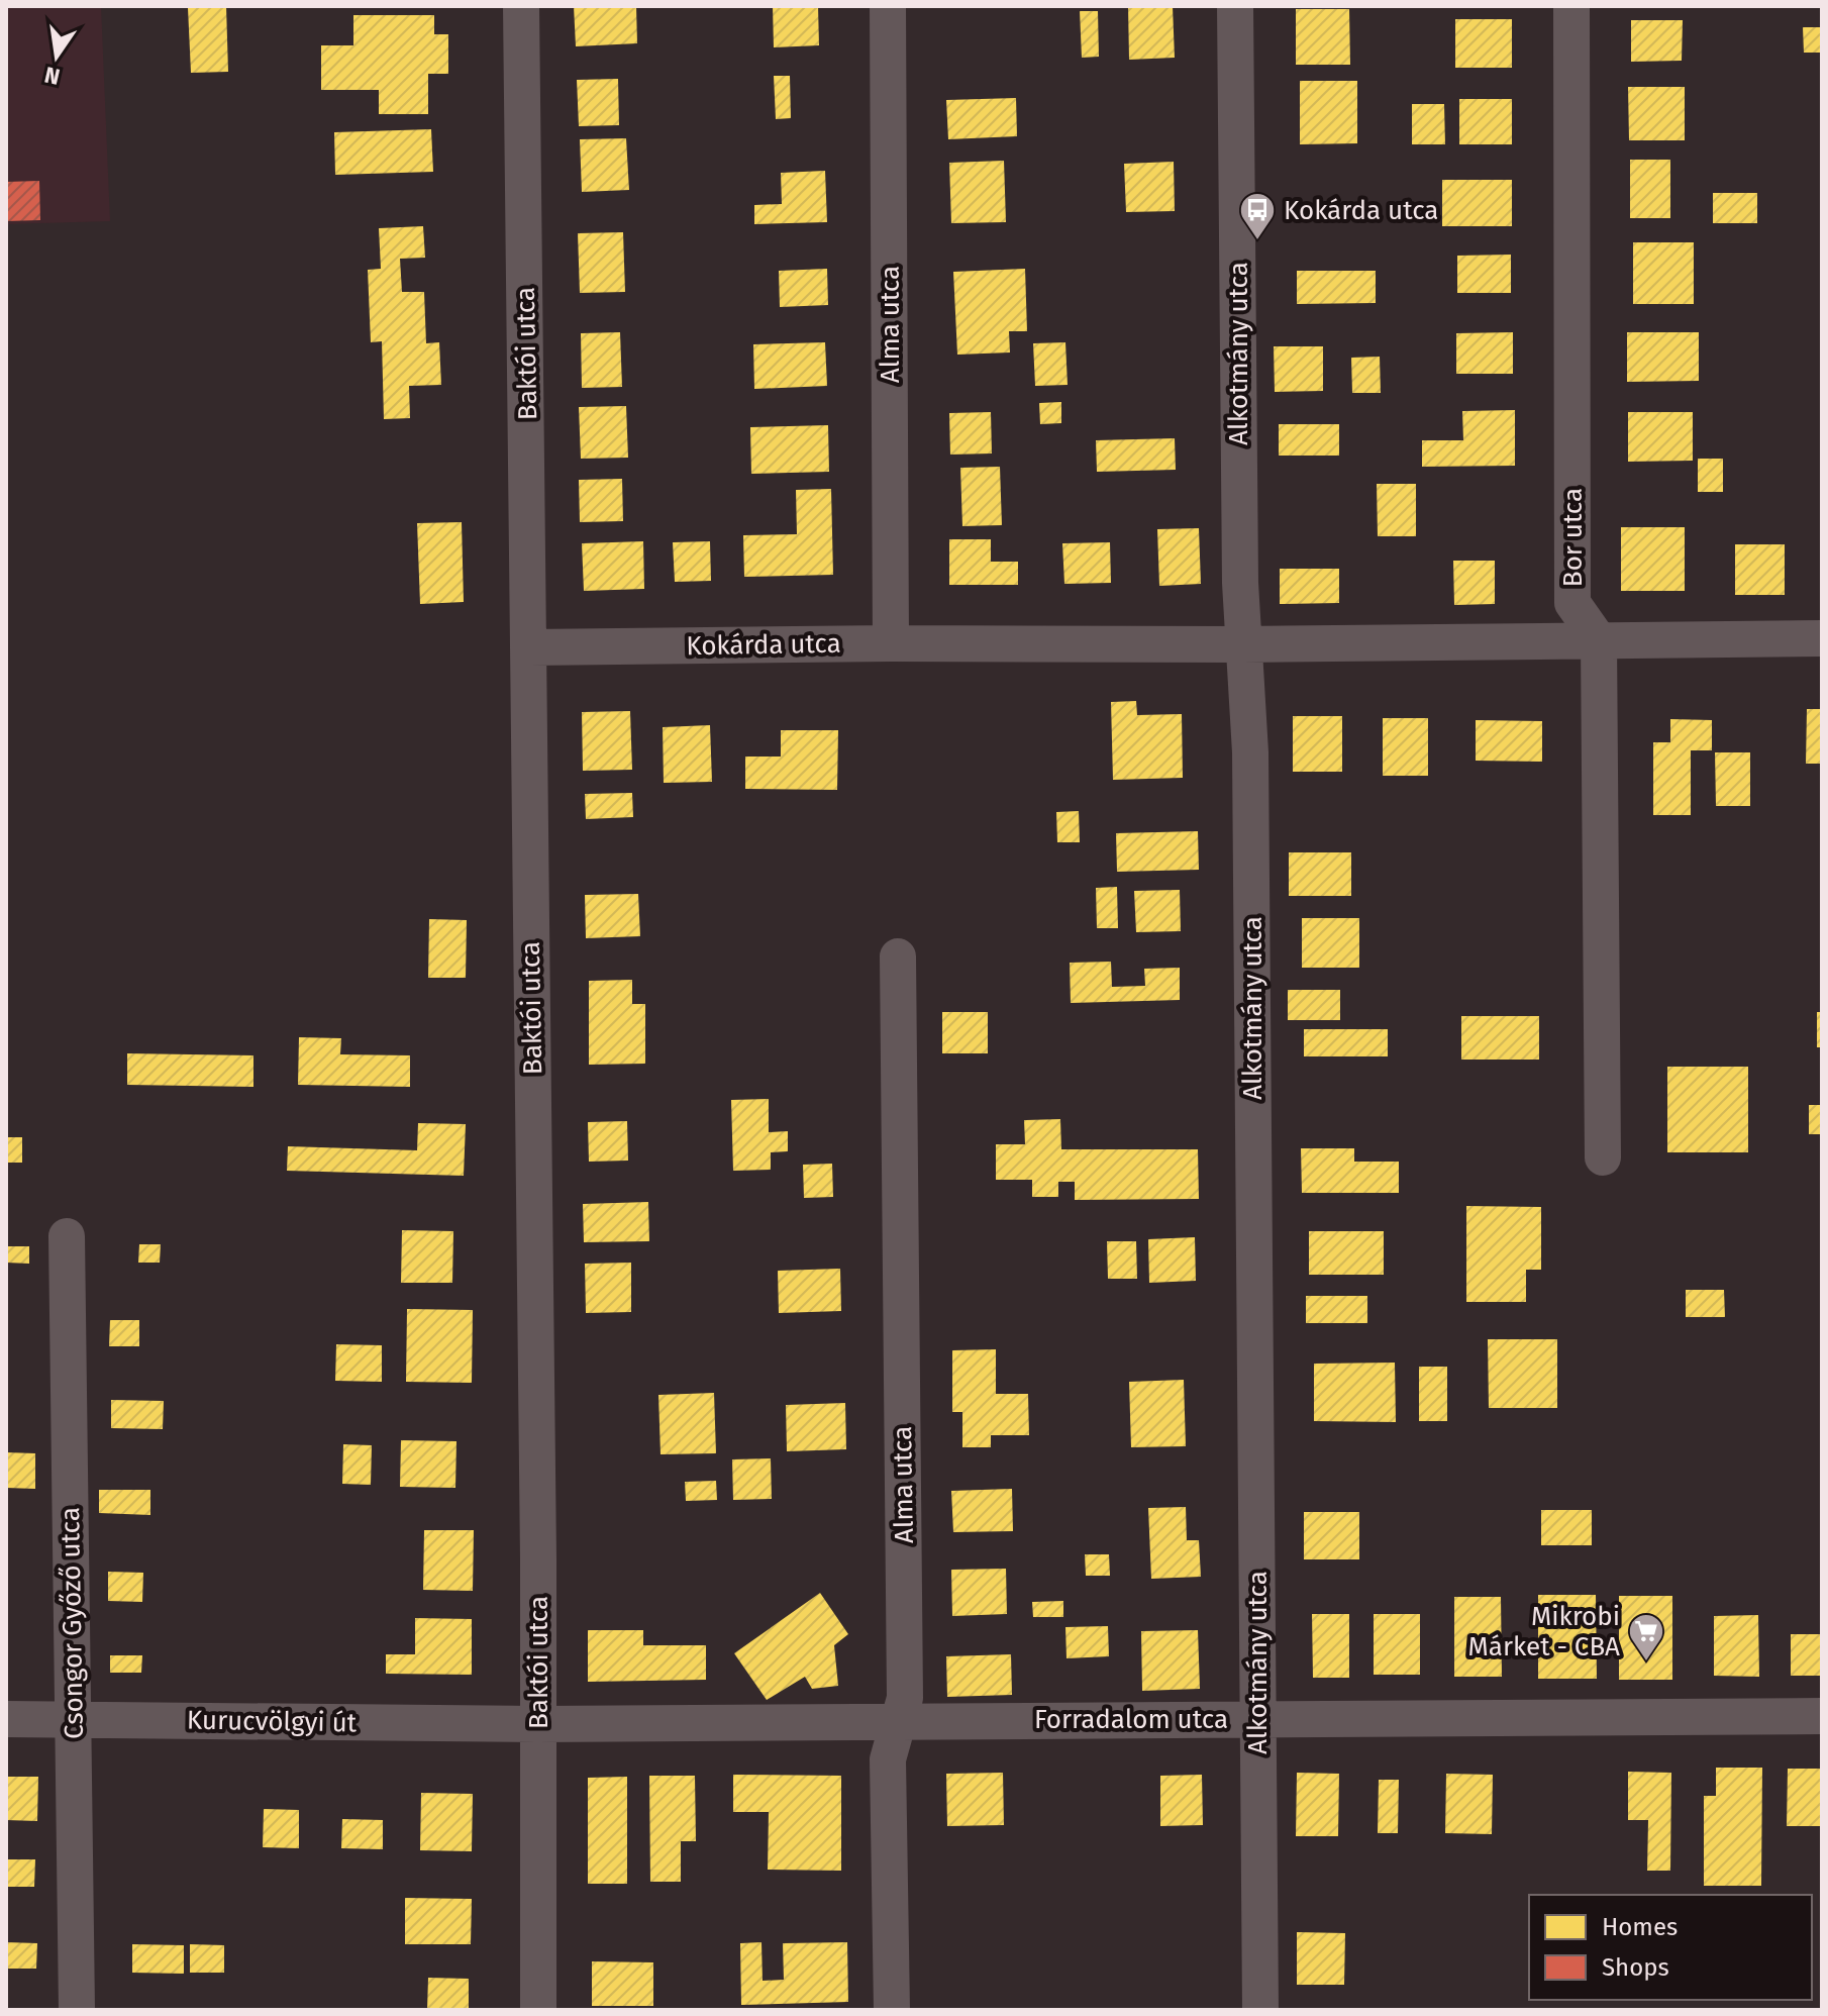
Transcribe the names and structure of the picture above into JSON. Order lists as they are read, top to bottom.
{
  "streets": {
    "street": [
      "Alma utca",
      "Baktói utca",
      "Alkotmány utca",
      "Bor utca",
      "Kokárda utca",
      "Csongor Győző utca",
      "Forradalom utca",
      "Kurucvölgyi út"
    ]
  },
  "crossings": [
    ["Alma utca", "Kokárda utca"],
    ["Alma utca", "Forradalom utca"],
    ["Baktói utca", "Kokárda utca"],
    ["Baktói utca", "Forradalom utca"],
    ["Baktói utca", "Kurucvölgyi út"],
    ["Alkotmány utca", "Kokárda utca"],
    ["Alkotmány utca", "Forradalom utca"],
    ["Bor utca", "Kokárda utca"],
    ["Csongor Győző utca", "Kurucvölgyi út"],
    ["Forradalom utca", "Kurucvölgyi út"]
  ],
  "places": {
    "bus stop": ["Kokárda utca"],
    "supermarket": ["Mikrobi Márket - CBA"]
  },
  "legend": ["Homes", "Shops"],
  "north": "bottom"
}
